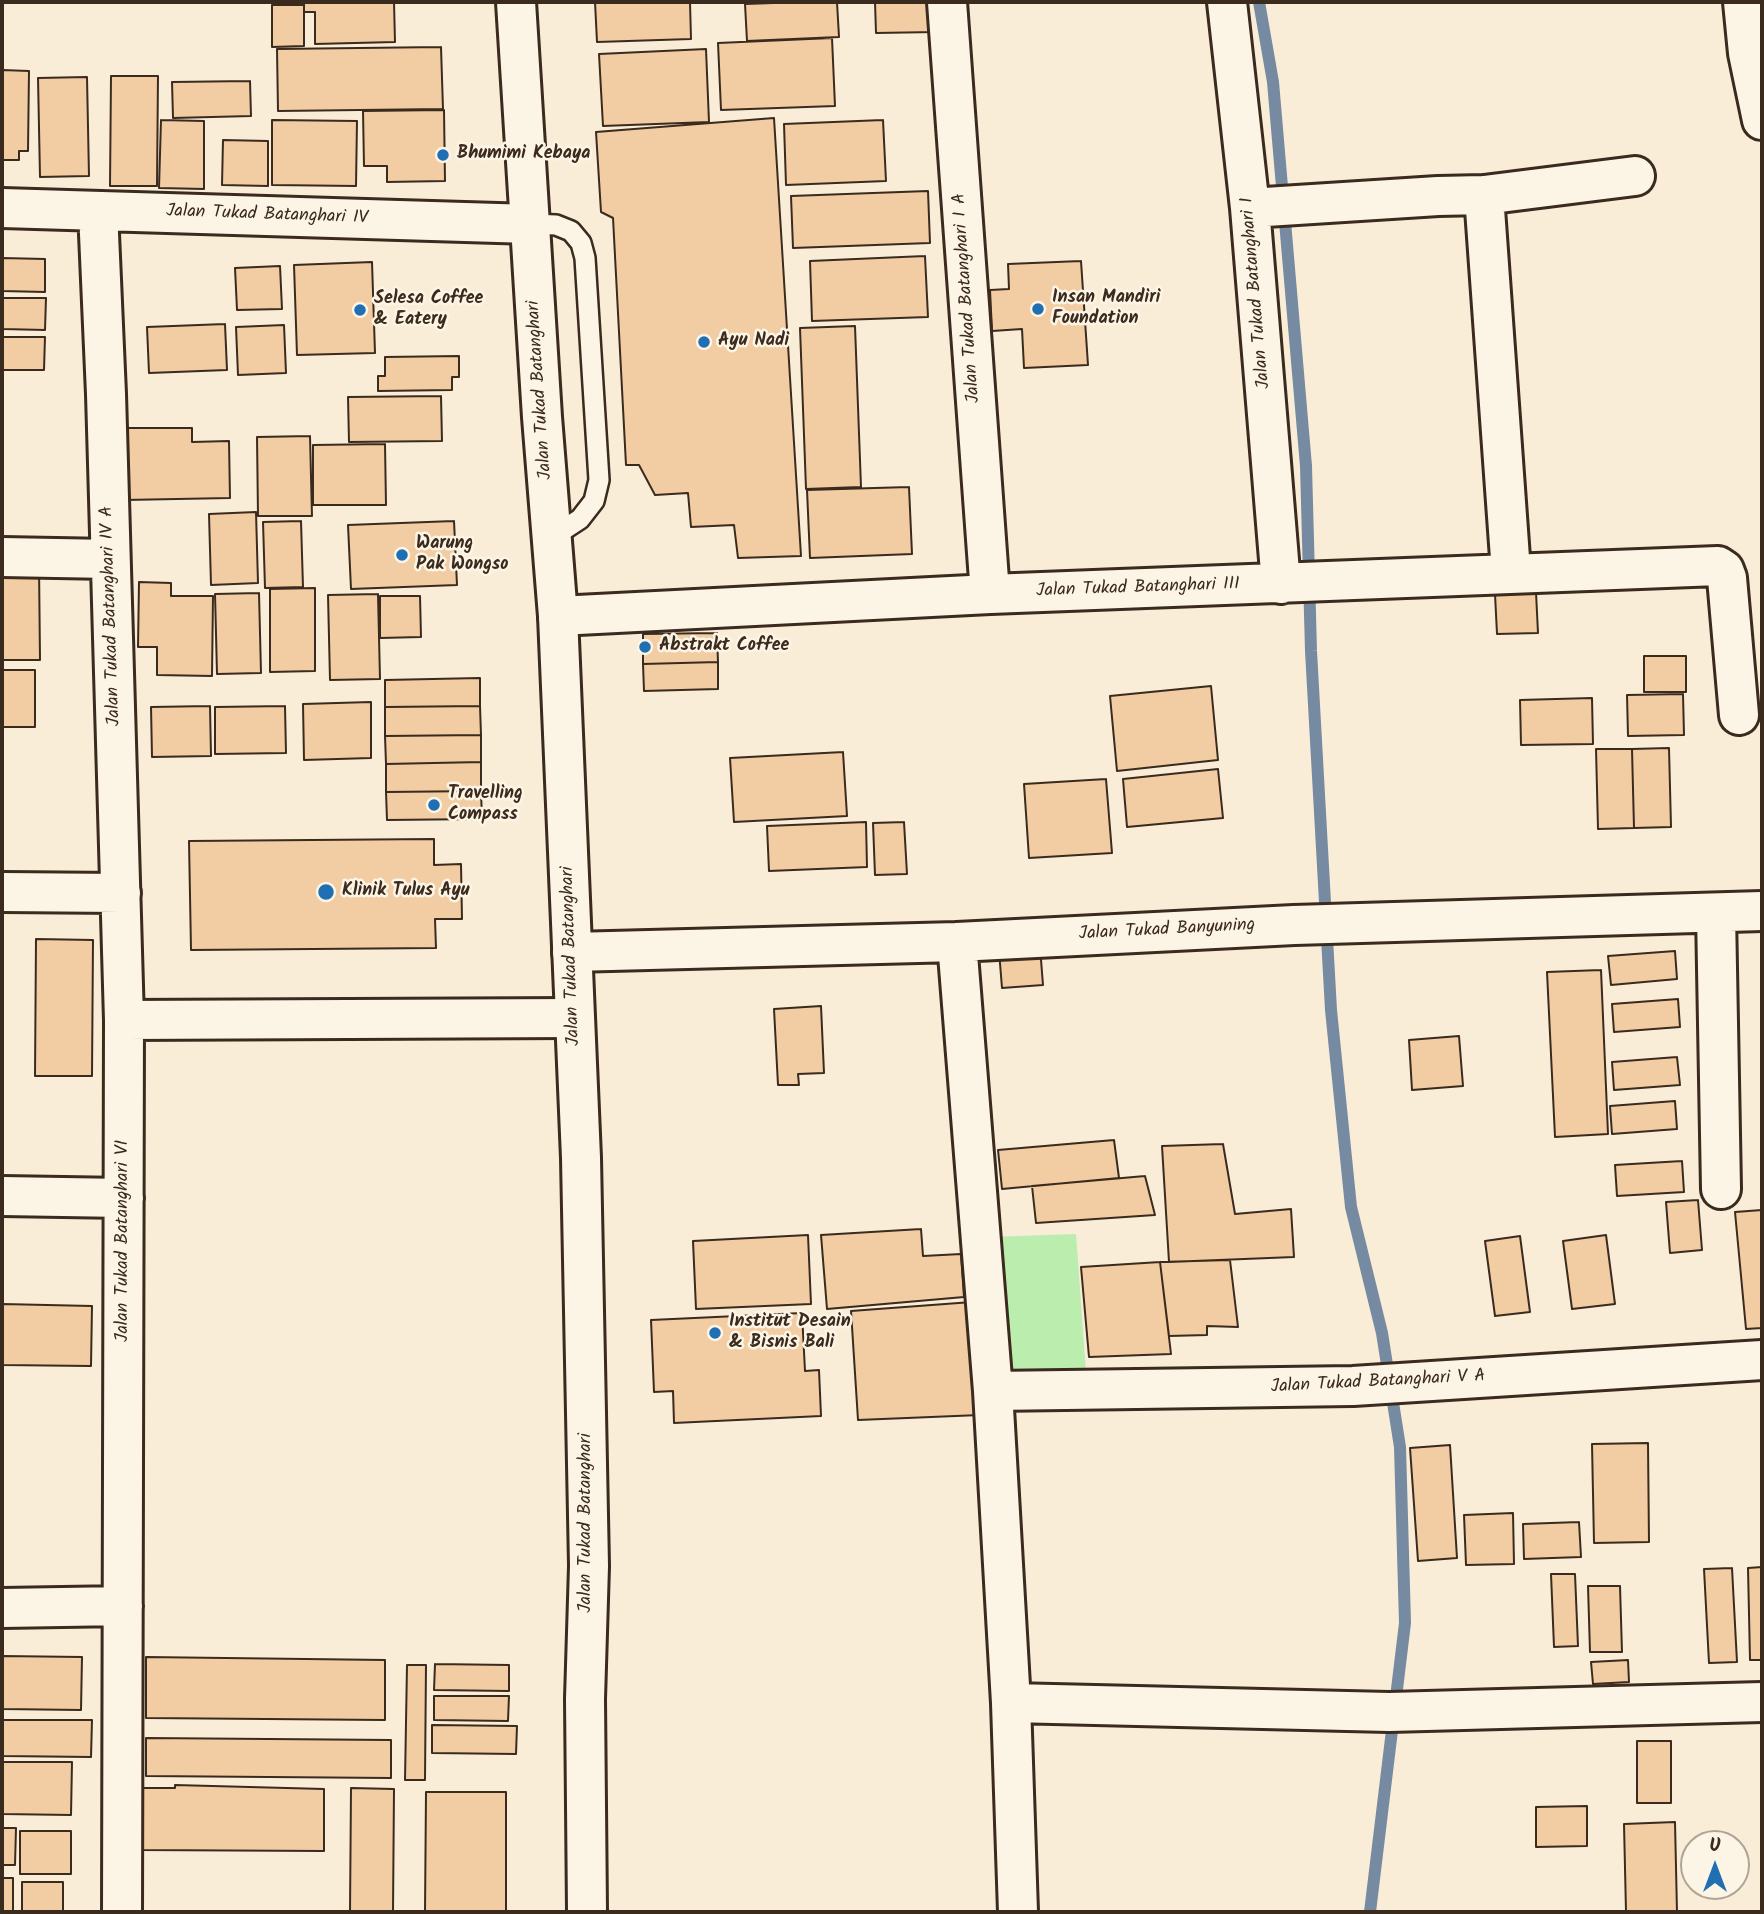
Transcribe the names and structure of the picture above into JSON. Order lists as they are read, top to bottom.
{
  "streets": {
    "street": [
      "Jalan Tukad Batanghari IV",
      "Jalan Tukad Batanghari I",
      "Jalan Tukad Batanghari I A",
      "Jalan Tukad Batanghari",
      "Jalan Tukad Batanghari III",
      "Jalan Tukad Batanghari IV A",
      "Jalan Tukad Banyuning",
      "Jalan Tukad Batanghari VI",
      "Jalan Tukad Batanghari V A"
    ]
  },
  "crossings": [
    ["Jalan Tukad Batanghari IV", "Jalan Tukad Batanghari"],
    ["Jalan Tukad Batanghari IV", "Jalan Tukad Batanghari IV A"],
    ["Jalan Tukad Batanghari I", "Jalan Tukad Batanghari III"],
    ["Jalan Tukad Batanghari I A", "Jalan Tukad Batanghari III"],
    ["Jalan Tukad Batanghari", "Jalan Tukad Batanghari III"],
    ["Jalan Tukad Batanghari", "Jalan Tukad Banyuning"],
    ["Jalan Tukad Batanghari IV A", "Jalan Tukad Batanghari VI"]
  ],
  "places": [
    "Bhumimi Kebaya",
    "Insan Mandiri Foundation",
    "Selesa Coffee & Eatery",
    "Ayu Nadi",
    "Warung Pak Wongso",
    "Abstrakt Coffee",
    "Travelling Compass",
    "Klinik Tulus Ayu",
    "Institut Desain & Bisnis Bali"
  ],
  "north": "top"
}
